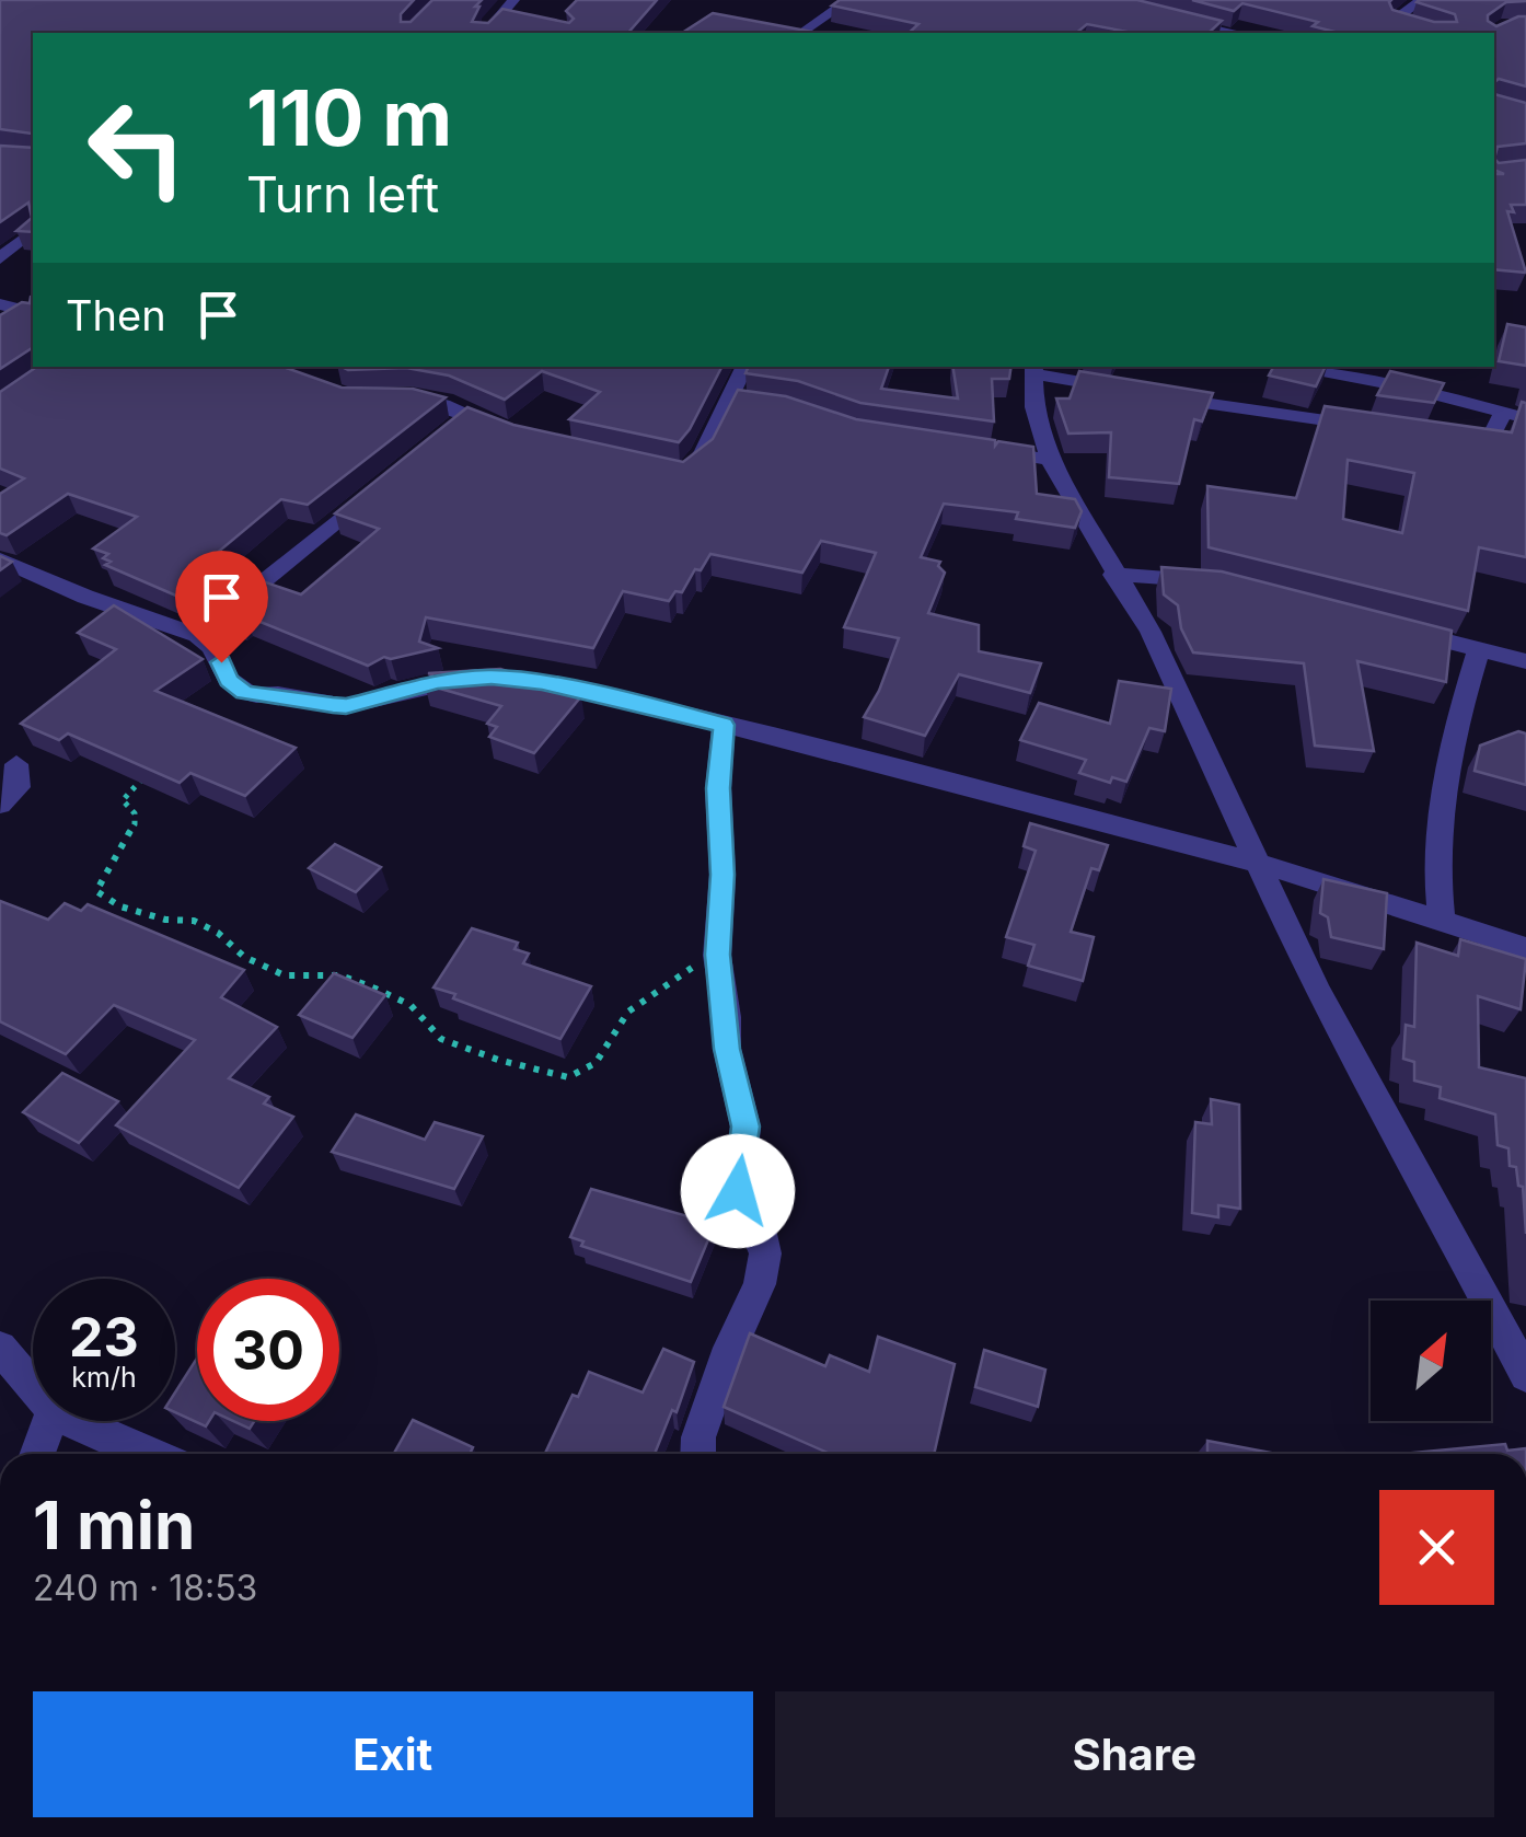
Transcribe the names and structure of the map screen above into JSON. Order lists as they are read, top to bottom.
{
  "north": "top right",
  "page": {
    "turn": ["110 m", "Turn left"],
    "then": "Then",
    "speed": "23 km/h",
    "limit": "30",
    "heading": ["1 min", "240 m · 18:53"],
    "buttons": ["Exit", "Share"]
  }
}
